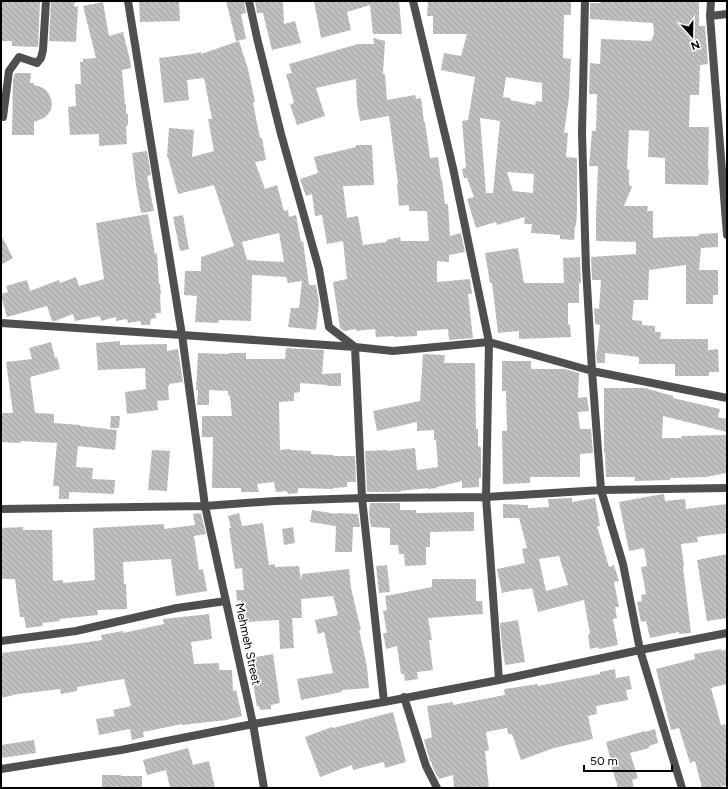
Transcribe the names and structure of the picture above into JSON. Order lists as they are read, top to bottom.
{
  "streets": {
    "street": ["Mehmeh Street"]
  },
  "scale_bar": "50 m",
  "north": "bottom"
}
